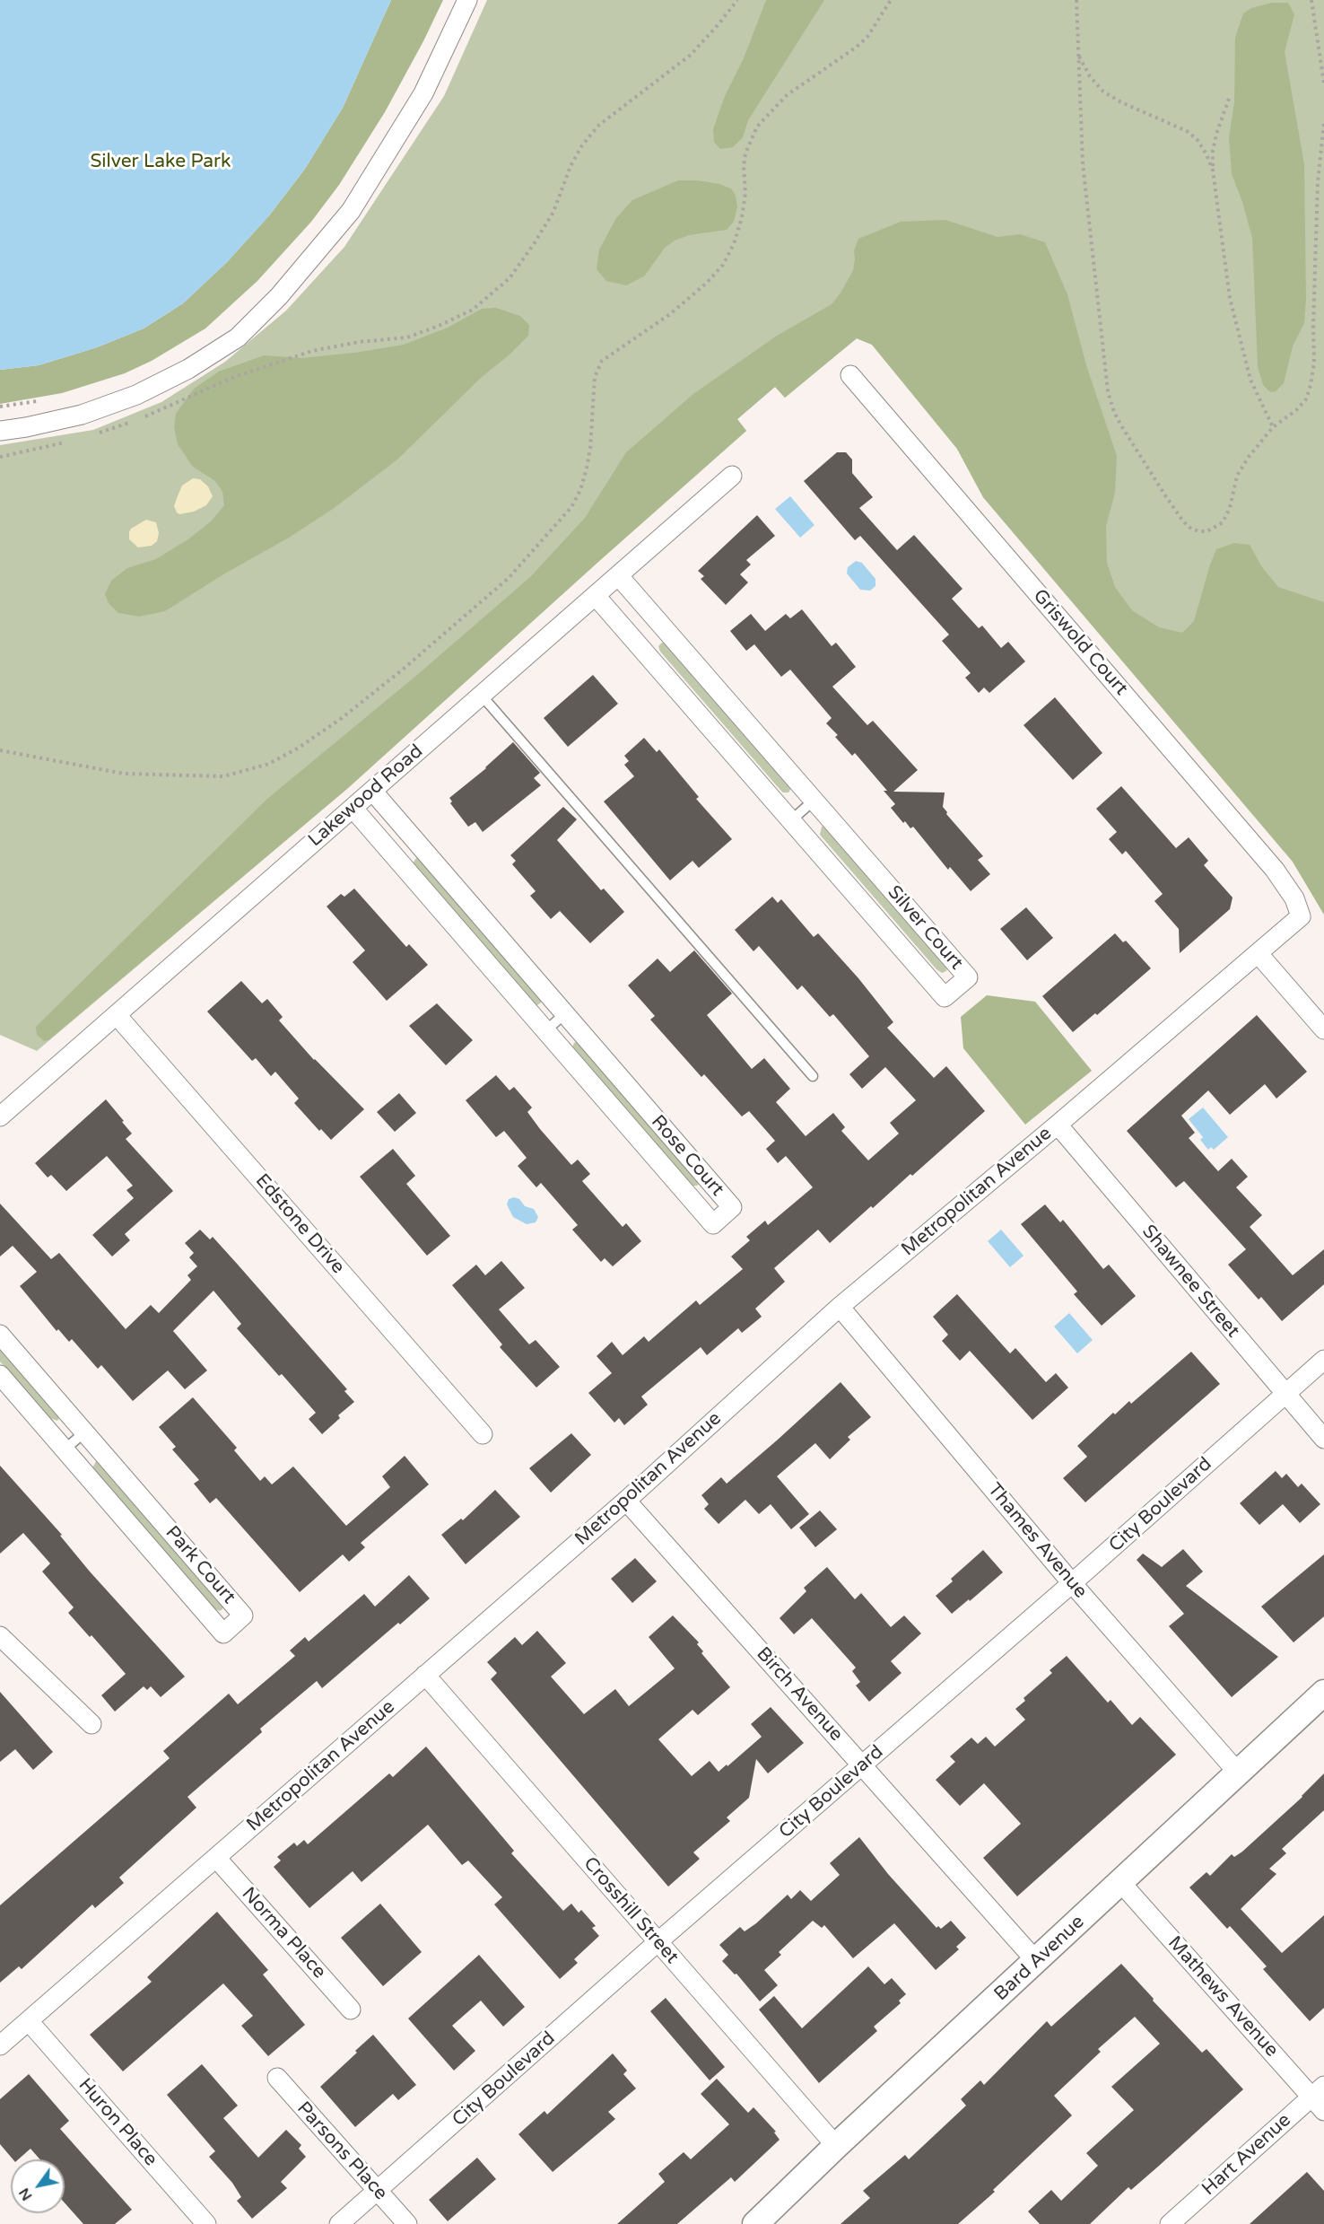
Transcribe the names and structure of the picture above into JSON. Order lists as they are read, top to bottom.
{
  "streets": {
    "street": [
      "Griswold Court",
      "Lakewood Road",
      "Silver Court",
      "Rose Court",
      "Metropolitan Avenue",
      "Edstone Drive",
      "Shawnee Street",
      "City Boulevard",
      "Thames Avenue",
      "Park Court",
      "Birch Avenue",
      "Crosshill Street",
      "Norma Place",
      "Bard Avenue",
      "Mathews Avenue",
      "Huron Place",
      "Parsons Place",
      "Hart Avenue"
    ]
  },
  "crossings": [
    ["Griswold Court", "Metropolitan Avenue"],
    ["Lakewood Road", "Silver Court"],
    ["Lakewood Road", "Rose Court"],
    ["Lakewood Road", "Edstone Drive"],
    ["Metropolitan Avenue", "Shawnee Street"],
    ["Metropolitan Avenue", "Thames Avenue"],
    ["Metropolitan Avenue", "Birch Avenue"],
    ["Metropolitan Avenue", "Crosshill Street"],
    ["Metropolitan Avenue", "Norma Place"],
    ["Metropolitan Avenue", "Huron Place"],
    ["Shawnee Street", "City Boulevard"],
    ["City Boulevard", "Thames Avenue"],
    ["City Boulevard", "Birch Avenue"],
    ["City Boulevard", "Crosshill Street"],
    ["City Boulevard", "Parsons Place"],
    ["Thames Avenue", "Bard Avenue"],
    ["Birch Avenue", "Bard Avenue"],
    ["Crosshill Street", "Bard Avenue"],
    ["Bard Avenue", "Mathews Avenue"],
    ["Mathews Avenue", "Hart Avenue"]
  ],
  "parks": ["Silver Lake Park"],
  "north": "bottom left"
}
